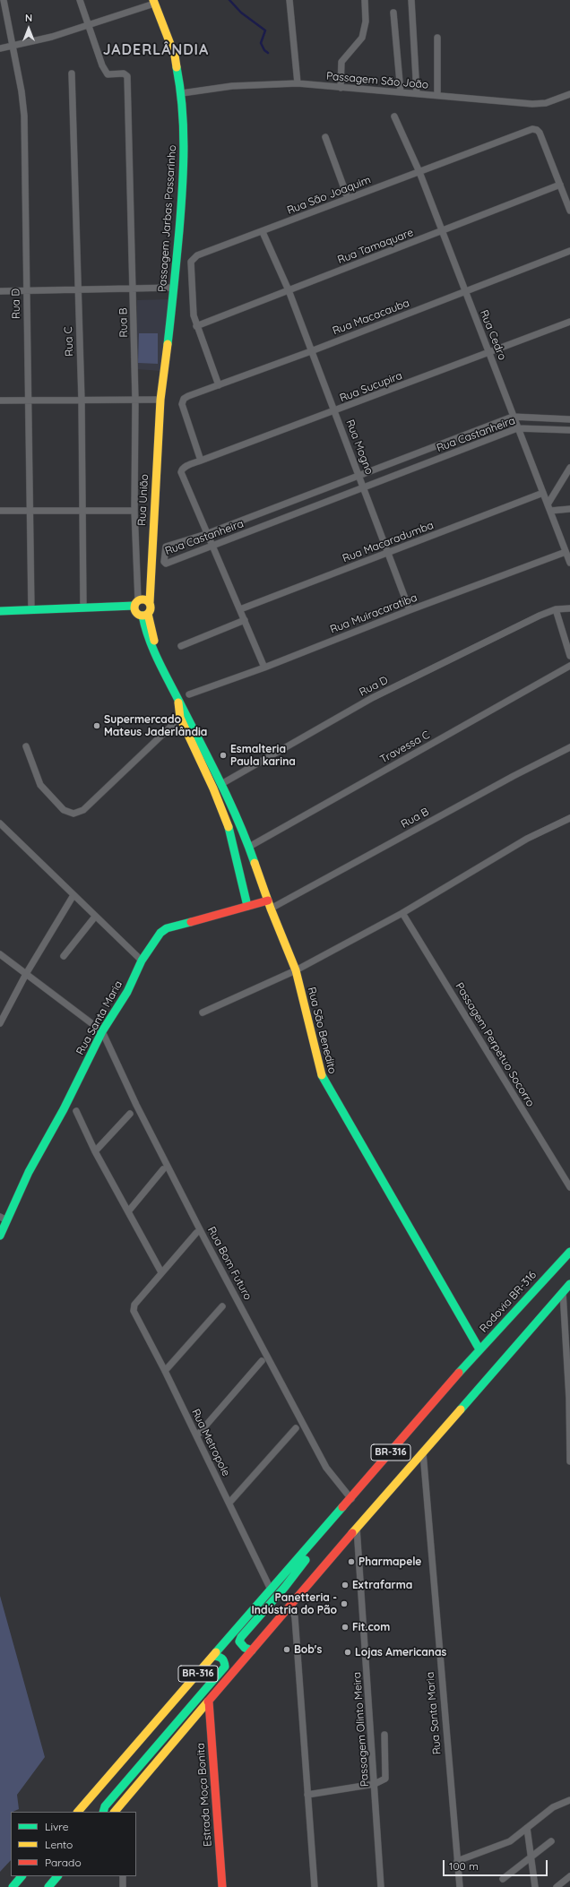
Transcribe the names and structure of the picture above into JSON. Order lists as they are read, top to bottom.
{
  "streets": {
    "main road": [
      "Passagem Jarbas Passarinho",
      "Rua União",
      "Rua Santa Maria",
      "Rua São Benedito",
      "Rodovia BR-316",
      "BR-316",
      "Estrada Moça Bonita"
    ],
    "street": [
      "Passagem São João",
      "Rua São Joaquim",
      "Rua Tamaquare",
      "Rua D",
      "Rua Macacauba",
      "Rua B",
      "Rua Cedro",
      "Rua C",
      "Rua Sucupira",
      "Rua Castanheira",
      "Rua Mogno",
      "Rua Macaradumba",
      "Rua Muiracaratiba",
      "Travessa C",
      "Passagem Perpetuo Socorro",
      "Rua Bom Futuro",
      "Rua Metropole",
      "Passagem Olinto Meira"
    ]
  },
  "crossings": [
    ["Passagem São João", "Passagem Jarbas Passarinho"],
    ["Rua São Joaquim", "Rua Tamaquare"],
    ["Rua São Joaquim", "Rua Cedro"],
    ["Rua São Joaquim", "Rua Mogno"],
    ["Passagem Jarbas Passarinho", "Rua União"],
    ["Rua Tamaquare", "Rua Cedro"],
    ["Rua Tamaquare", "Rua Mogno"],
    ["Rua D", "Rua São Benedito"],
    ["Rua Macacauba", "Rua Cedro"],
    ["Rua Macacauba", "Rua Sucupira"],
    ["Rua Macacauba", "Rua Mogno"],
    ["Rua B", "Rua União"],
    ["Rua B", "Rua São Benedito"],
    ["Rua Cedro", "Rua Sucupira"],
    ["Rua Cedro", "Rua Castanheira"],
    ["Rua Cedro", "Rua Macaradumba"],
    ["Rua Cedro", "Rua Muiracaratiba"],
    ["Rua Sucupira", "Rua Castanheira"],
    ["Rua Sucupira", "Rua Mogno"],
    ["Rua Castanheira", "Rua Mogno"],
    ["Rua Mogno", "Rua Macaradumba"],
    ["Rua Mogno", "Rua Muiracaratiba"],
    ["Rua União", "Rua São Benedito"],
    ["Travessa C", "Rua São Benedito"],
    ["Rua Santa Maria", "Rua São Benedito"],
    ["Rua Santa Maria", "Rua Bom Futuro"],
    ["Rua Santa Maria", "BR-316"],
    ["Rua São Benedito", "Rodovia BR-316"],
    ["Rua Bom Futuro", "Rodovia BR-316"],
    ["Rua Bom Futuro", "BR-316"],
    ["Rodovia BR-316", "BR-316"],
    ["Rua Metropole", "BR-316"],
    ["BR-316", "Passagem Olinto Meira"],
    ["BR-316", "Estrada Moça Bonita"]
  ],
  "districts": ["JADERLÂNDIA"],
  "places": [
    "Supermercado Mateus Jaderlândia",
    "Esmalteria Paula karina",
    "Pharmapele",
    "Extrafarma",
    "Panetteria - Indústria do Pão",
    "Fit.com",
    "Bob's",
    "Lojas Americanas"
  ],
  "legend": ["Livre", "Lento", "Parado"],
  "scale_bar": "100 m",
  "north": "top"
}
